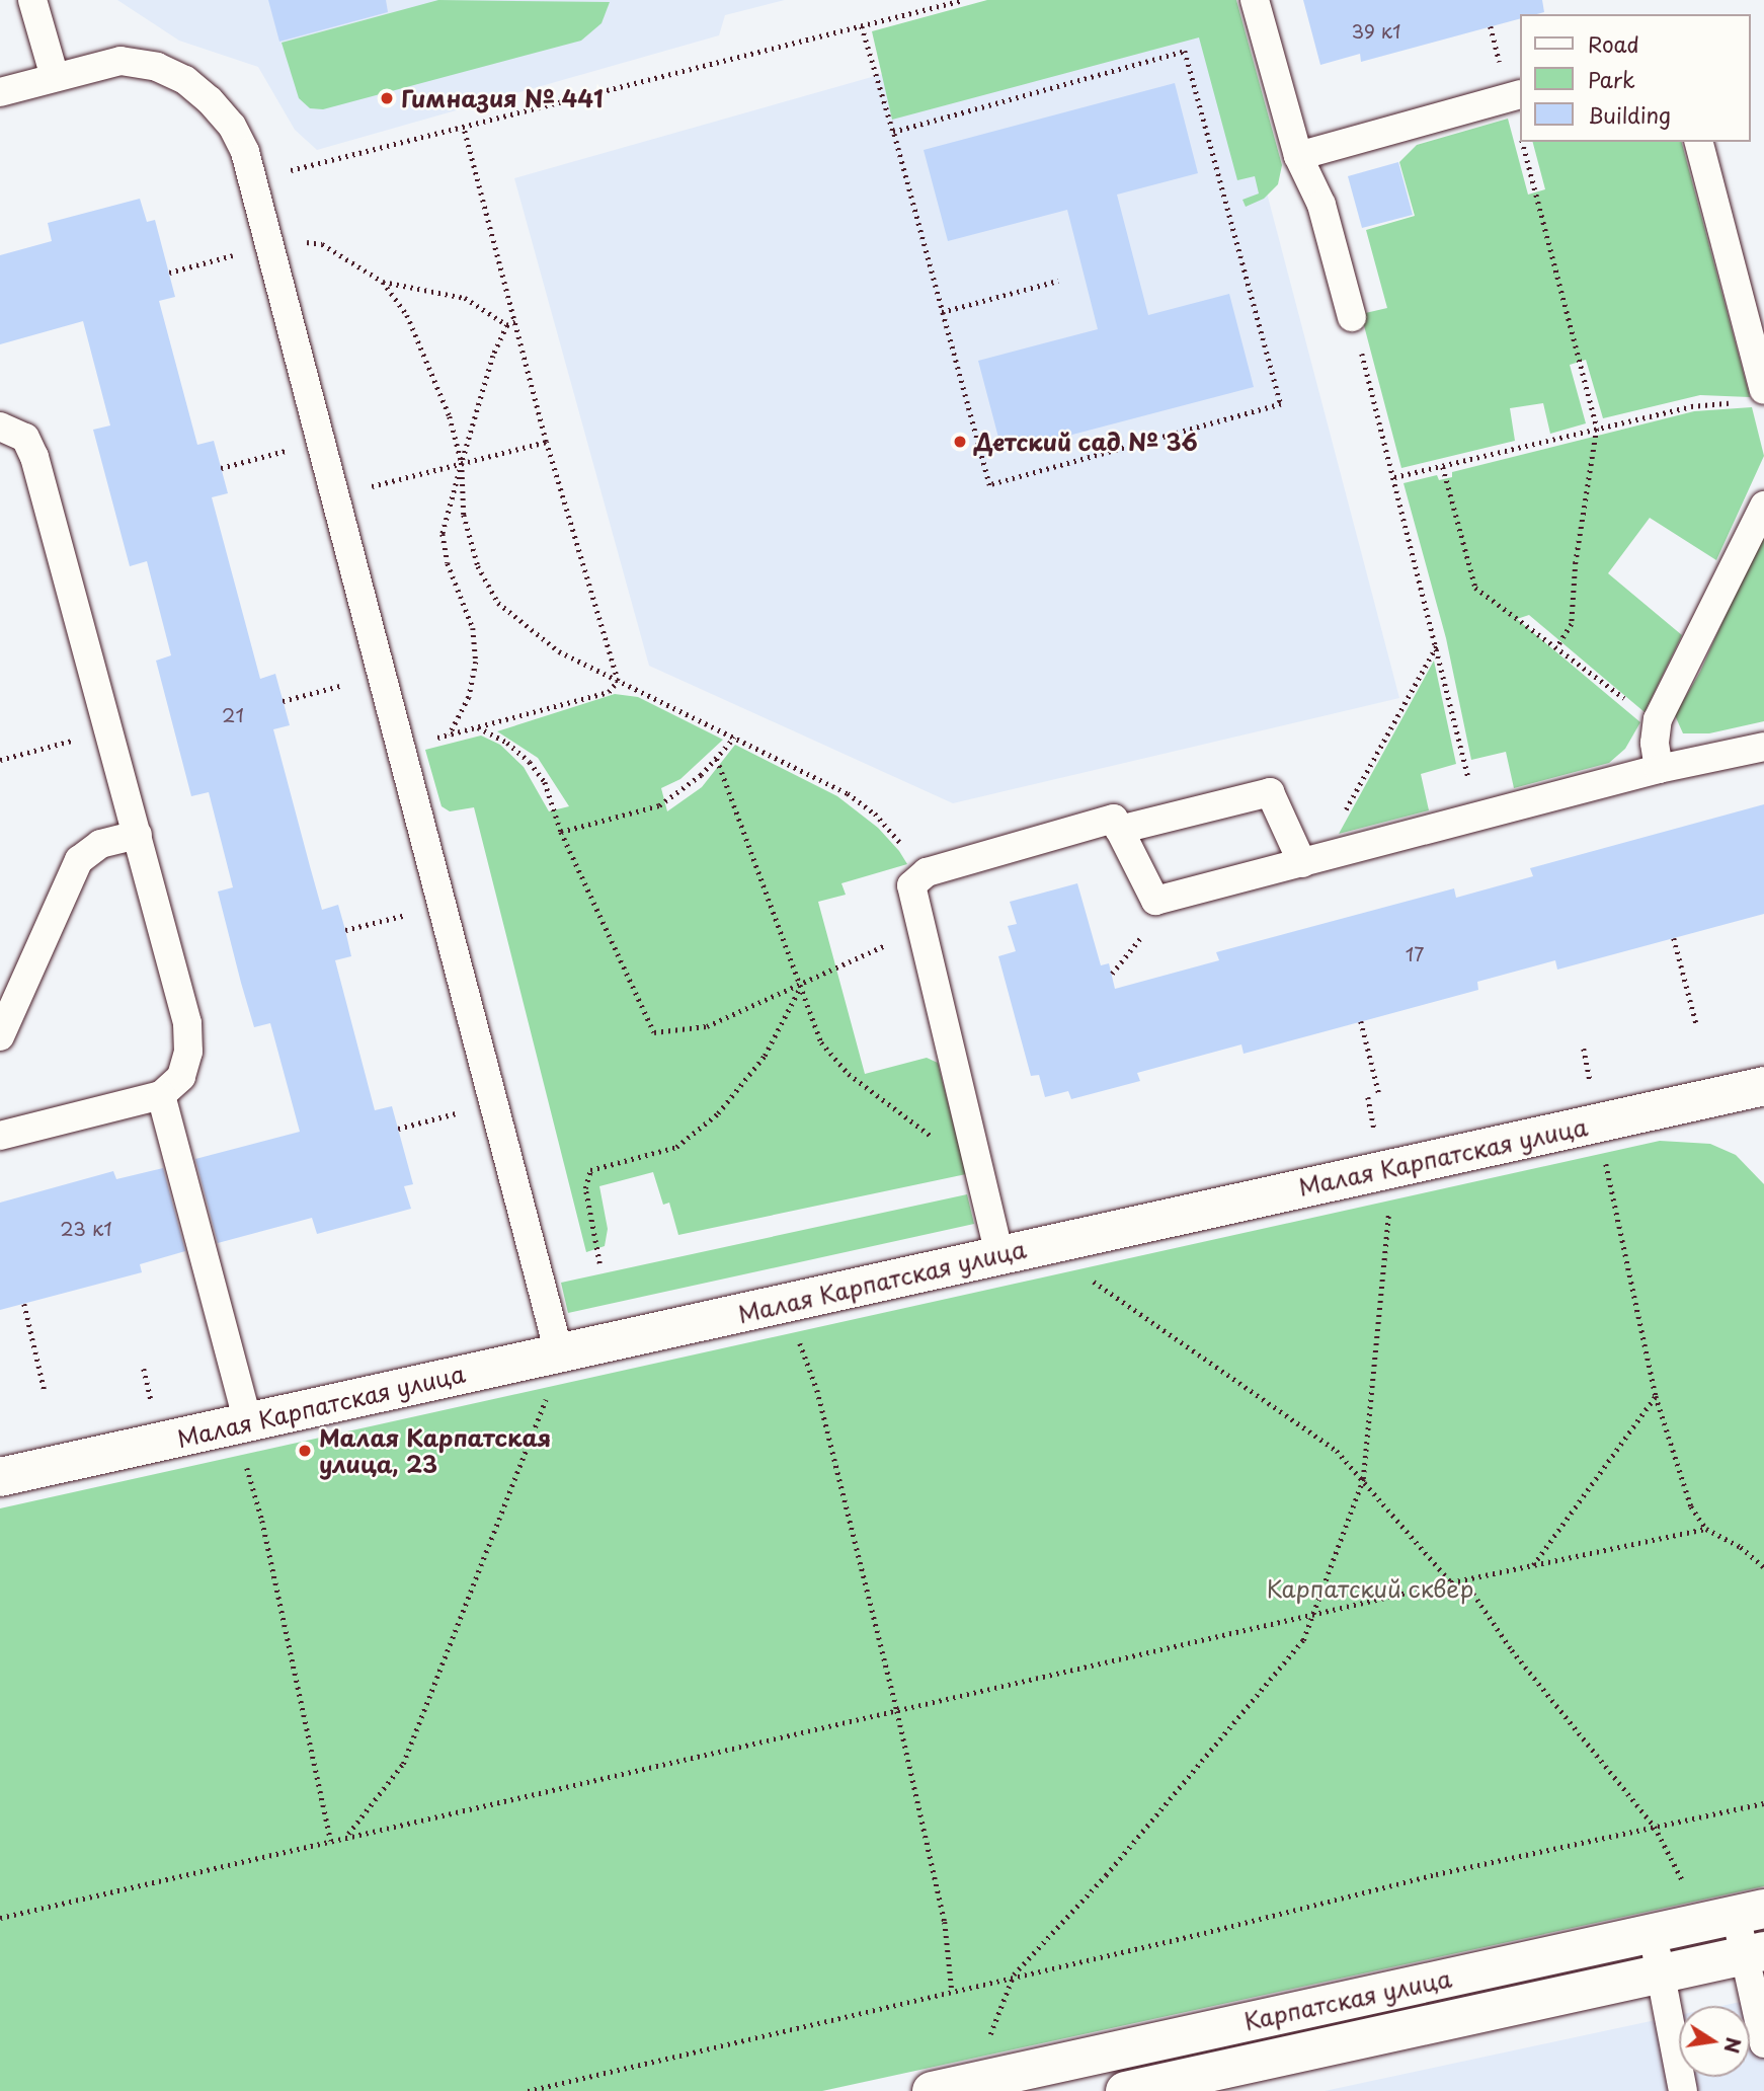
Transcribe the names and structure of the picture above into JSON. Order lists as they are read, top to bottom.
{
  "streets": {
    "street": ["Малая Карпатская улица", "Карпатская улица"]
  },
  "parks": ["Карпатский сквер"],
  "places": ["Гимназия № 441", "Детский сад № 36", "Малая Карпатская улица, 23"],
  "house_numbers": [
    "39 к1",
    "21",
    "17",
    "23 к1"
  ],
  "legend": ["Road", "Park", "Building"],
  "north": "right"
}
